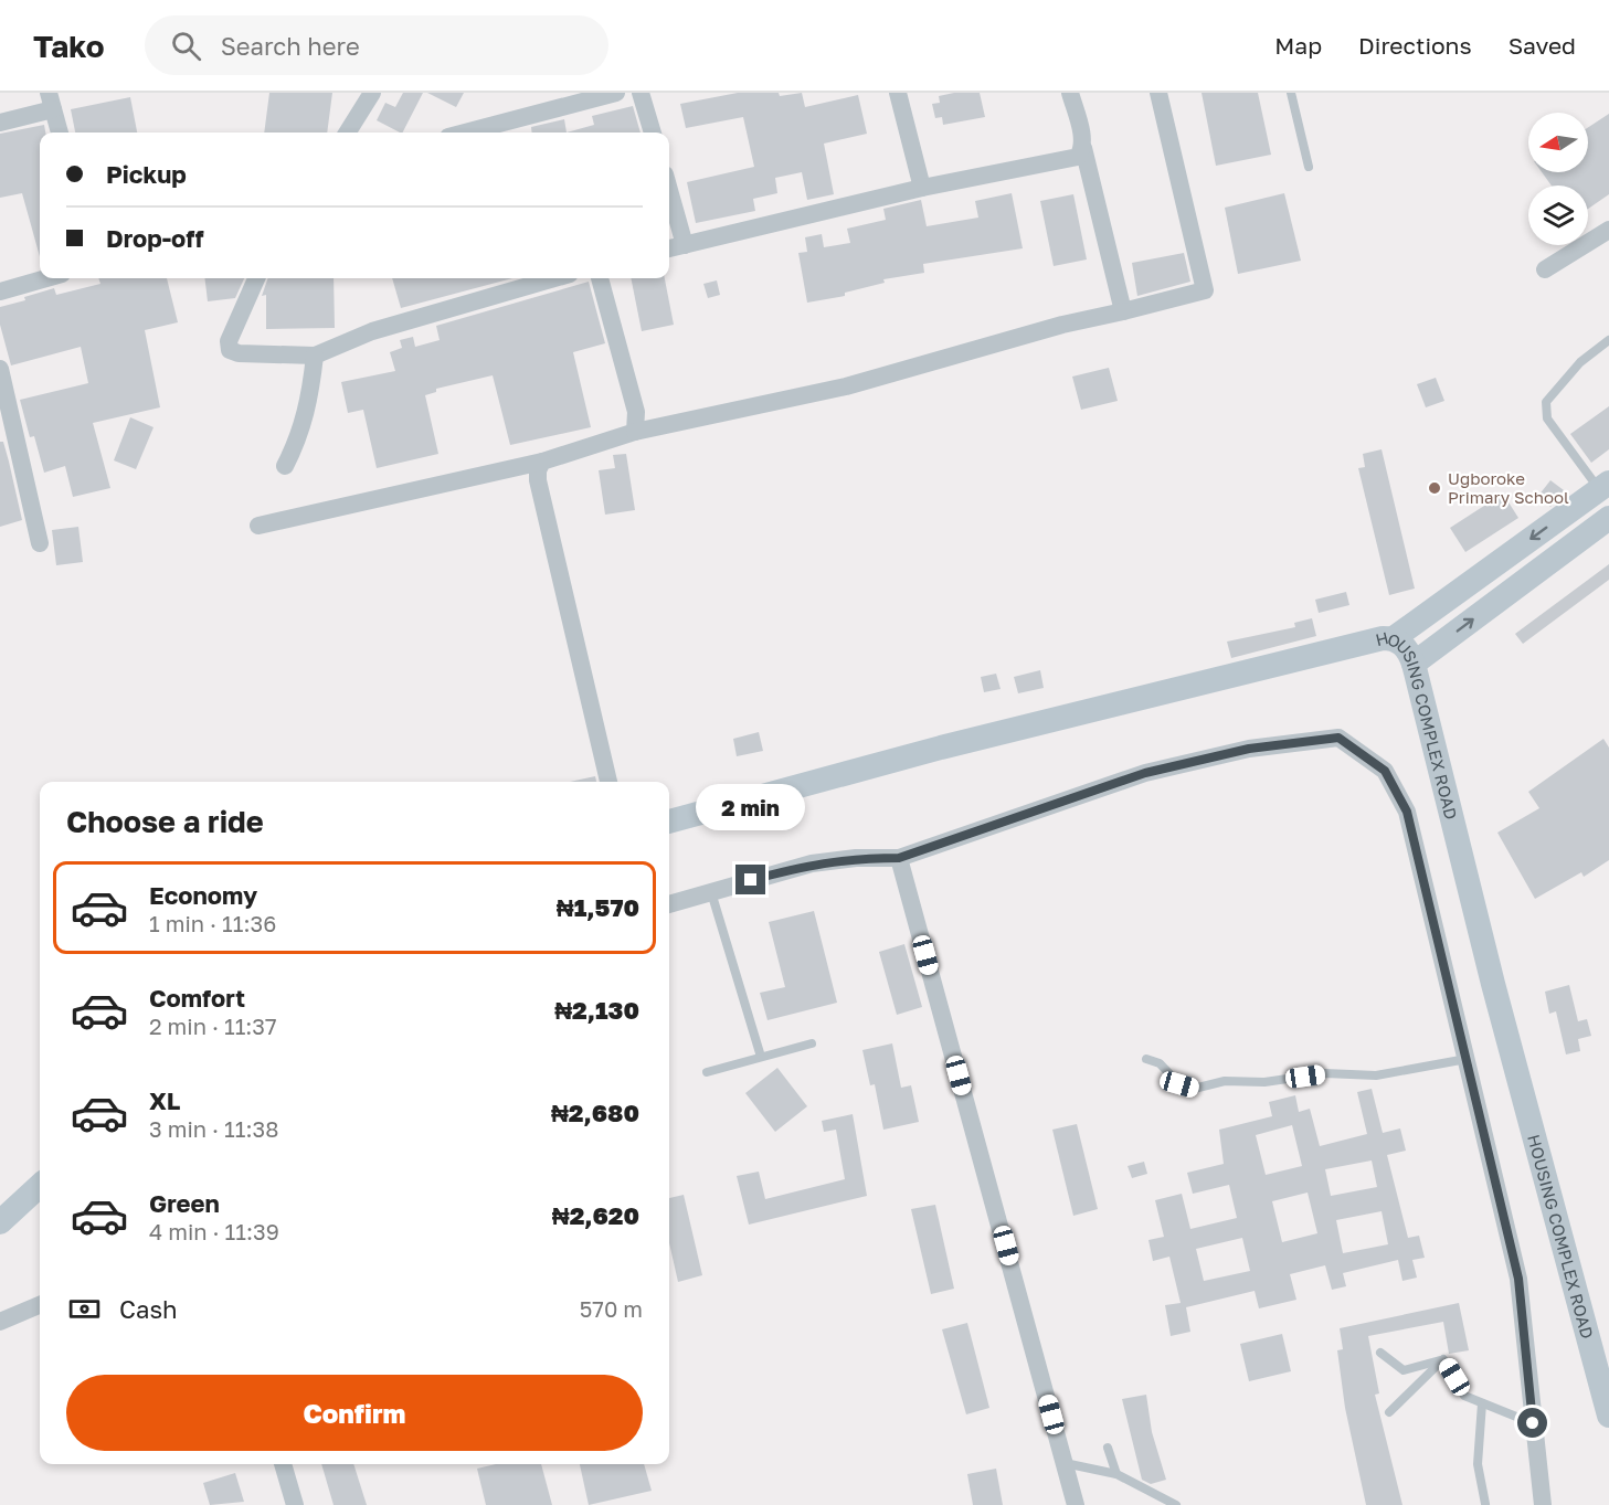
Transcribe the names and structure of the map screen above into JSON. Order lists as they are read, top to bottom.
{
  "streets": {
    "street": ["HOUSING COMPLEX ROAD"]
  },
  "places": ["Ugboroke Primary School"],
  "north": "left",
  "page": {
    "header": "Tako",
    "search": "Search here",
    "nav": ["Map", "Directions", "Saved"],
    "banner": ["Pickup", "Drop-off"],
    "heading": "Choose a ride",
    "bubble": "2 min",
    "list": [
      {
        "name": "Economy",
        "note": "1 min · 11:36",
        "value": "₦1,570"
      },
      {
        "name": "Comfort",
        "note": "2 min · 11:37",
        "value": "₦2,130"
      },
      {
        "name": "XL",
        "note": "3 min · 11:38",
        "value": "₦2,680"
      },
      {
        "name": "Green",
        "note": "4 min · 11:39",
        "value": "₦2,620"
      }
    ],
    "pay": ["Cash", "570 m"],
    "buttons": "Confirm"
  }
}
